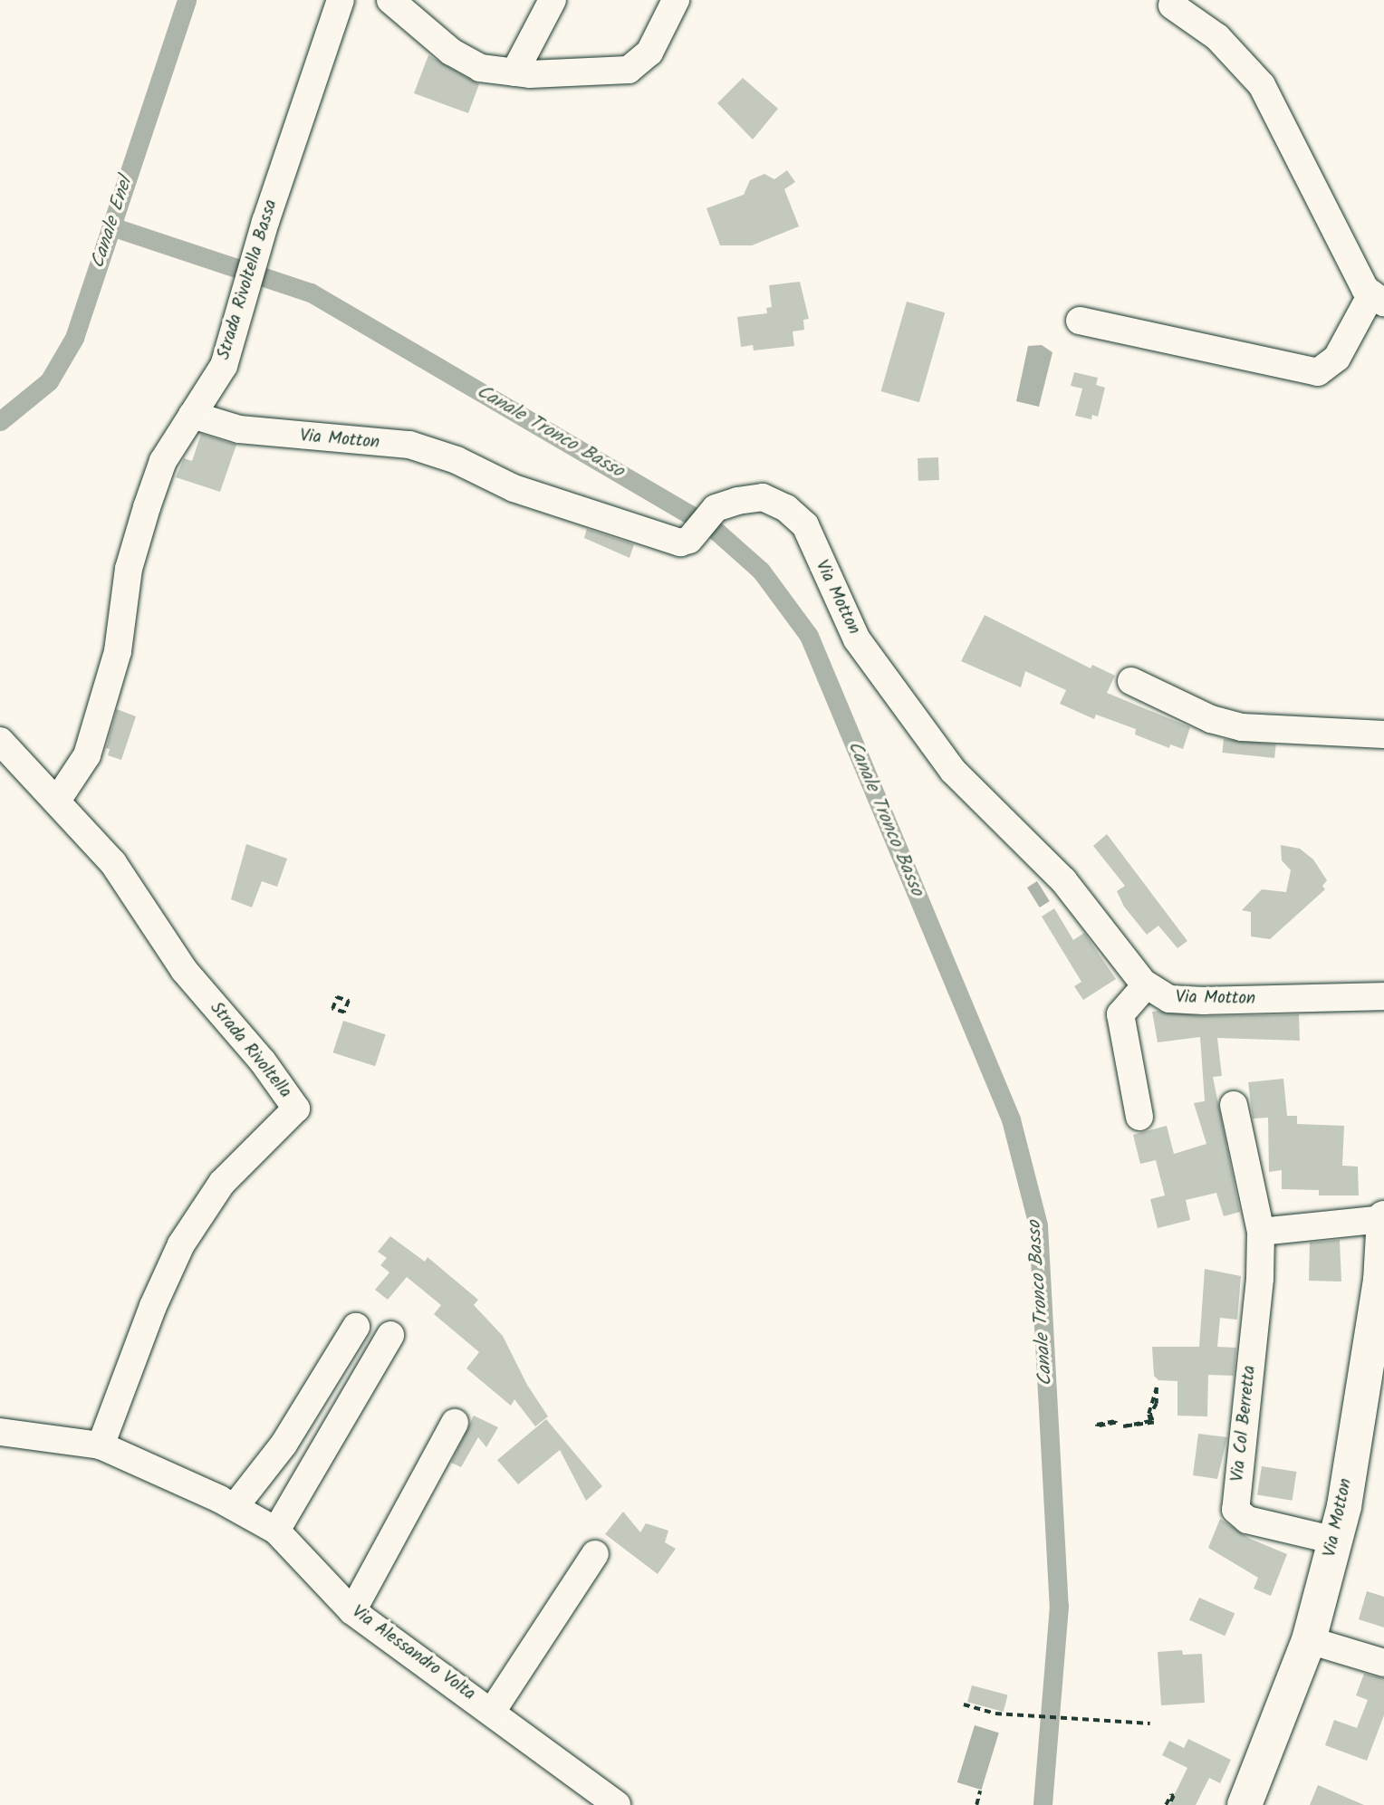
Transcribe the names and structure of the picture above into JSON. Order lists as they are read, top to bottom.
{
  "streets": {
    "main road": ["Via Motton"],
    "street": [
      "Strada Rivoltella Bassa",
      "Strada Rivoltella",
      "Via Col Berretta",
      "Via Alessandro Volta"
    ]
  },
  "crossings": [
    ["Strada Rivoltella Bassa", "Via Motton"],
    ["Strada Rivoltella Bassa", "Strada Rivoltella"],
    ["Via Motton", "Via Col Berretta"],
    ["Strada Rivoltella", "Via Alessandro Volta"]
  ],
  "water": ["Canale Enel", "Canale Tronco Basso"]
}
